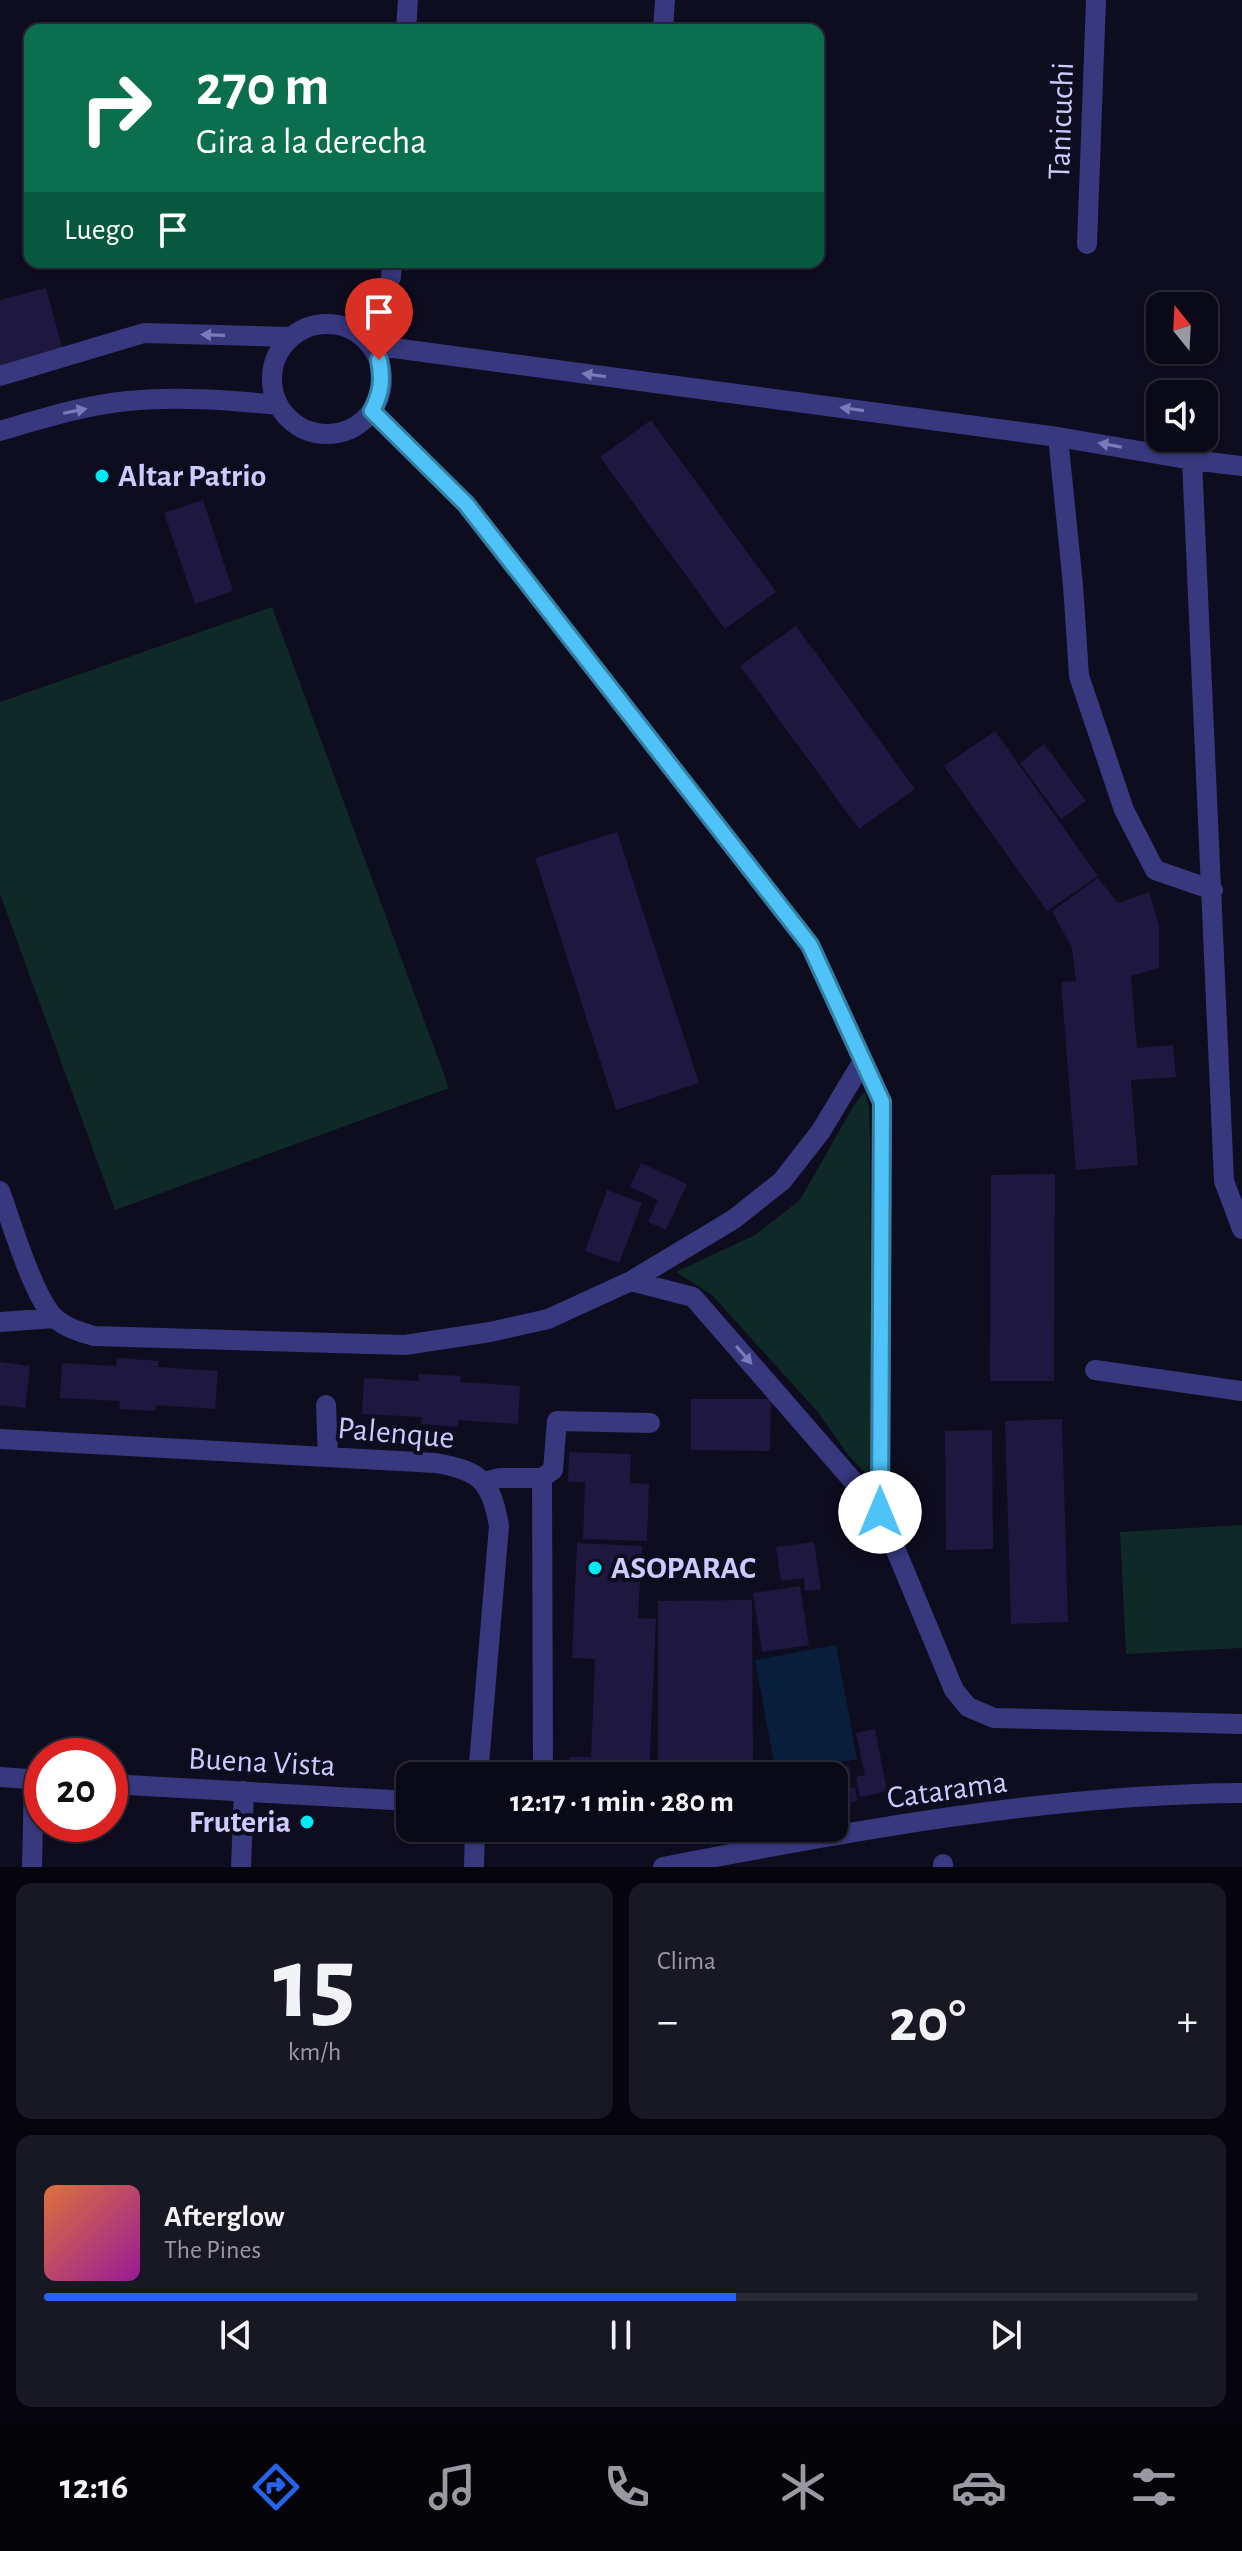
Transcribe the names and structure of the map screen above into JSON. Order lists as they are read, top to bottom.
{
  "streets": {
    "street": [
      "Tanicuchi",
      "Palenque",
      "Buena Vista",
      "Catarama"
    ]
  },
  "places": ["Altar Patrio", "ASOPARAC", "Fruteria"],
  "north": "top",
  "page": {
    "turn": ["270 m", "Gira a la derecha"],
    "then": "Luego",
    "limit": "20",
    "trip": "12:17 · 1 min · 280 m",
    "tile": [
      ["15", "km/h"],
      "Clima"
    ],
    "heat": ["−", "20°", "+"],
    "song": ["Afterglow", "The Pines"],
    "tabs": "12:16"
  }
}
